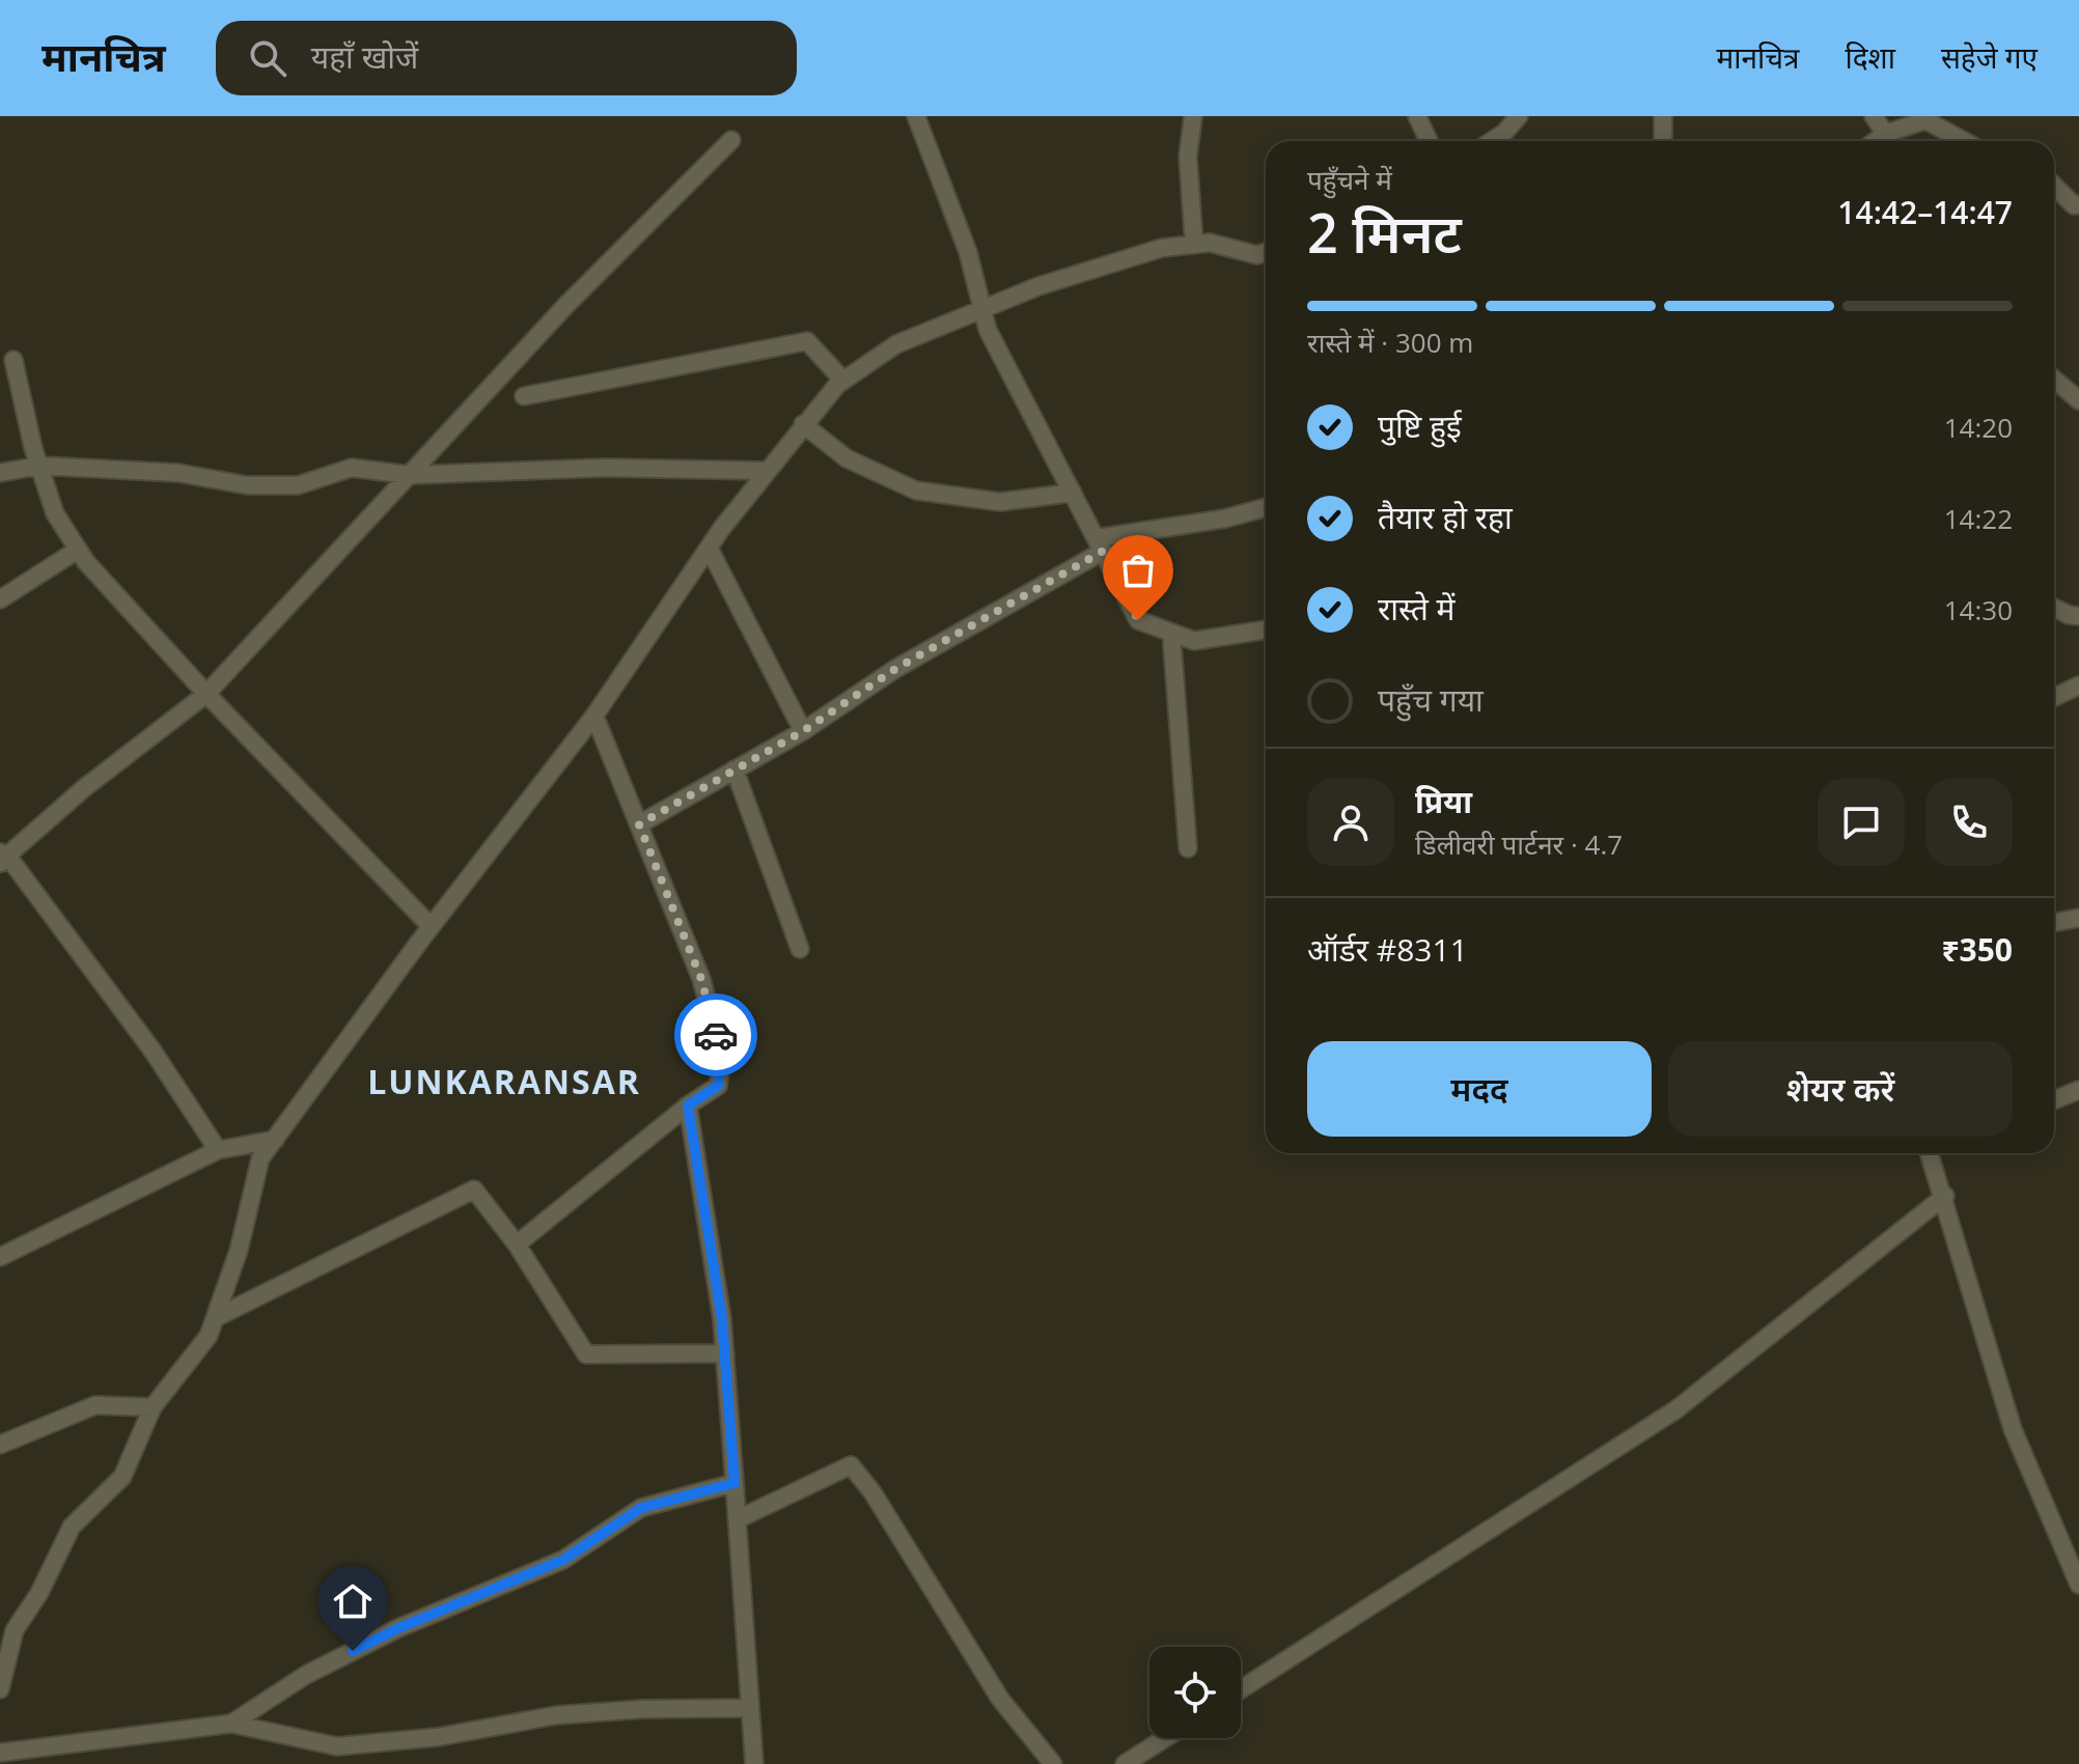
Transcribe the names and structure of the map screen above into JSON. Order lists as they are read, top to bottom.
{
  "districts": ["LUNKARANSAR"],
  "page": {
    "header": "मानचित्र",
    "search": "यहाँ खोजें",
    "nav": ["मानचित्र", "दिशा", "सहेजे गए"],
    "heading": ["2 मिनट", "पहुँचने में", "14:42–14:47"],
    "panel": [
      "प्रिया",
      "डिलीवरी पार्टनर · 4.7",
      "ऑर्डर #8311",
      "₹350"
    ],
    "bar": "रास्ते में · 300 m",
    "list": [
      ["पुष्टि हुई", "14:20"],
      ["तैयार हो रहा", "14:22"],
      ["रास्ते में", "14:30"],
      "पहुँच गया"
    ],
    "buttons": ["मदद", "शेयर करें"]
  }
}
